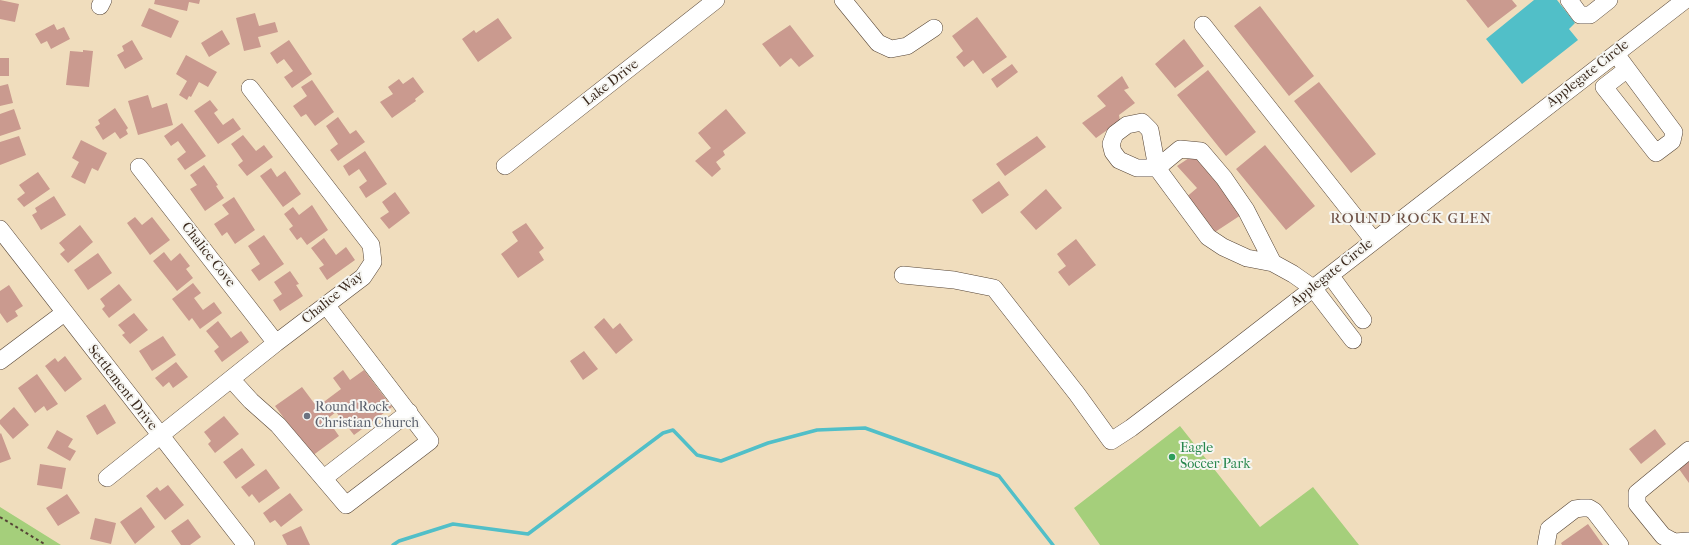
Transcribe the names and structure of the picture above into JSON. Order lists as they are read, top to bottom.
{
  "streets": {
    "street": [
      "Applegate Circle",
      "Lake Drive",
      "Chalice Cove",
      "Chalice Way",
      "Settlement Drive"
    ]
  },
  "crossings": [
    ["Chalice Cove", "Chalice Way"],
    ["Chalice Way", "Settlement Drive"]
  ],
  "districts": ["ROUND ROCK GLEN"],
  "places": ["Round Rock Christian Church", "Eagle Soccer Park"]
}
